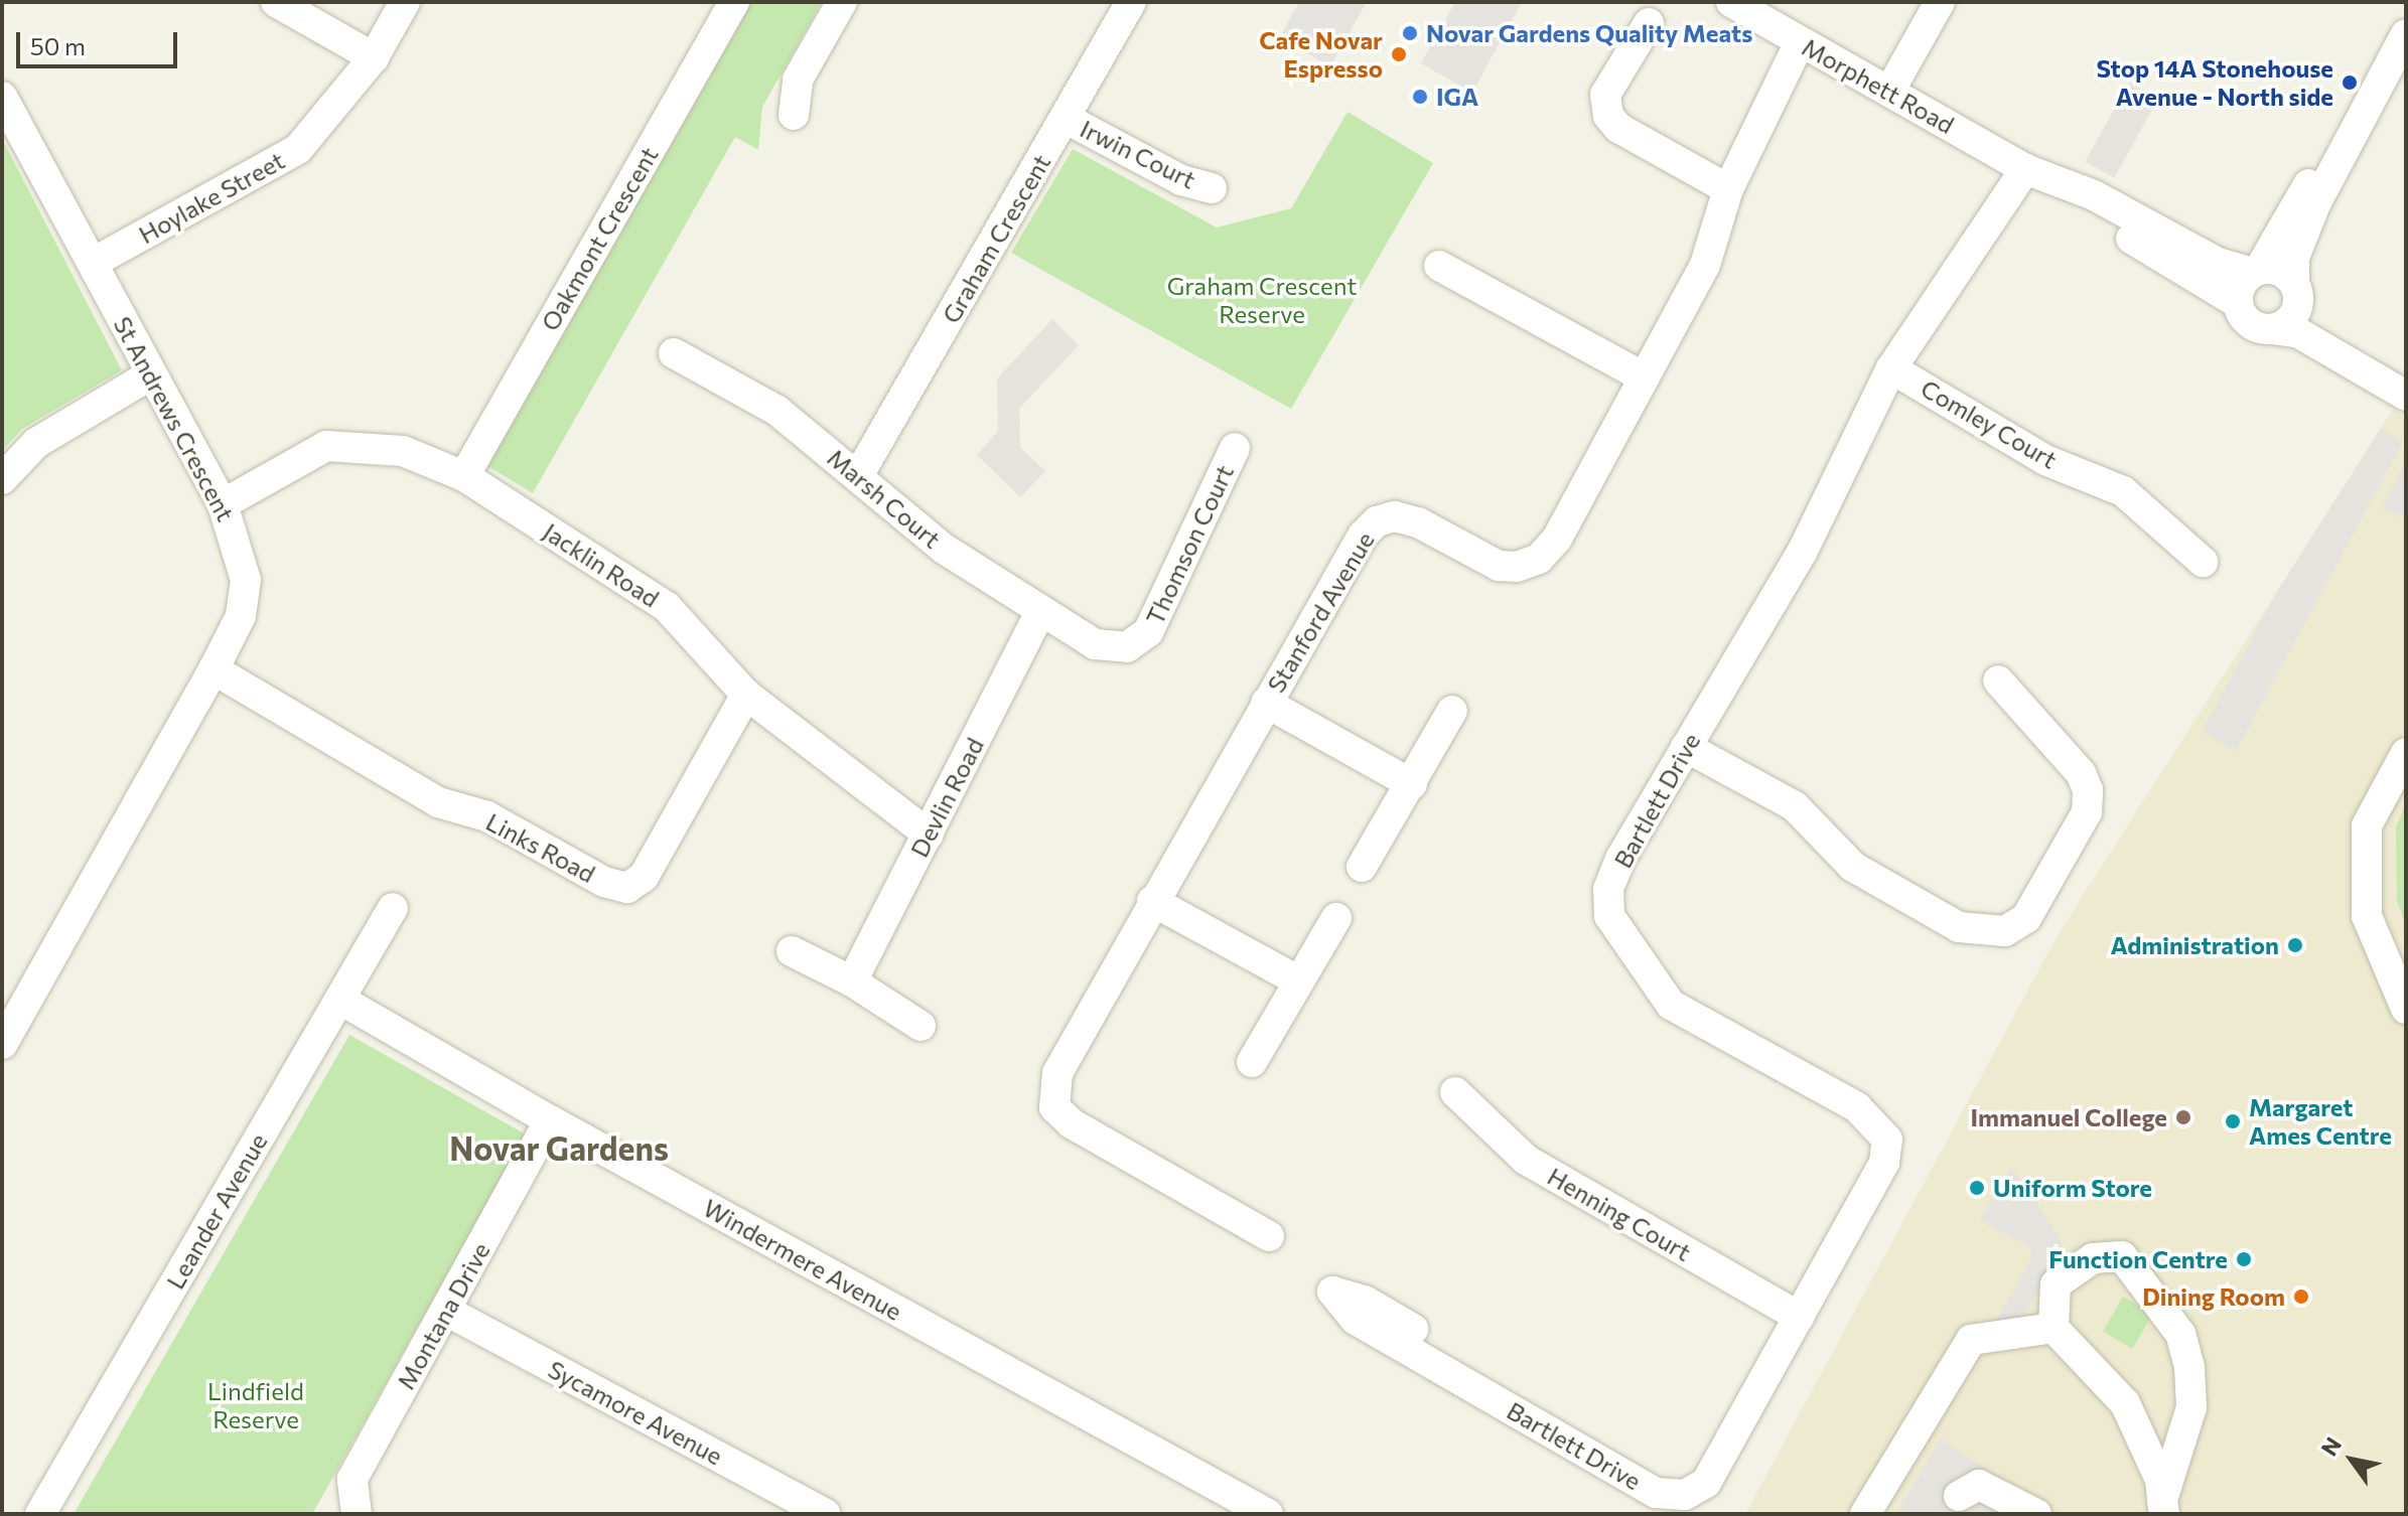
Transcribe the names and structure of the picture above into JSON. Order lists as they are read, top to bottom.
{
  "streets": {
    "street": [
      "Morphett Road",
      "Irwin Court",
      "Hoylake Street",
      "Oakmont Crescent",
      "Graham Crescent",
      "St Andrews Crescent",
      "Comley Court",
      "Marsh Court",
      "Thomson Court",
      "Jacklin Road",
      "Stanford Avenue",
      "Devlin Road",
      "Bartlett Drive",
      "Links Road",
      "Leander Avenue",
      "Henning Court",
      "Windermere Avenue",
      "Montana Drive",
      "Sycamore Avenue"
    ]
  },
  "crossings": [
    ["Morphett Road", "Stanford Avenue"],
    ["Morphett Road", "Bartlett Drive"],
    ["Irwin Court", "Graham Crescent"],
    ["Hoylake Street", "St Andrews Crescent"],
    ["Oakmont Crescent", "Jacklin Road"],
    ["Graham Crescent", "Marsh Court"],
    ["St Andrews Crescent", "Jacklin Road"],
    ["St Andrews Crescent", "Links Road"],
    ["Comley Court", "Bartlett Drive"],
    ["Marsh Court", "Thomson Court"],
    ["Marsh Court", "Devlin Road"],
    ["Jacklin Road", "Devlin Road"],
    ["Jacklin Road", "Links Road"],
    ["Bartlett Drive", "Henning Court"],
    ["Leander Avenue", "Windermere Avenue"],
    ["Windermere Avenue", "Montana Drive"],
    ["Montana Drive", "Sycamore Avenue"]
  ],
  "districts": ["Novar Gardens"],
  "parks": ["Graham Crescent Reserve", "Lindfield Reserve"],
  "places": [
    "Novar Gardens Quality Meats",
    "Cafe Novar Espresso",
    "Stop 14A Stonehouse Avenue - North side",
    "IGA",
    "Administration",
    "Immanuel College",
    "Margaret Ames Centre",
    "Uniform Store",
    "Function Centre",
    "Dining Room"
  ],
  "scale_bar": "50 m",
  "north": "top left"
}
